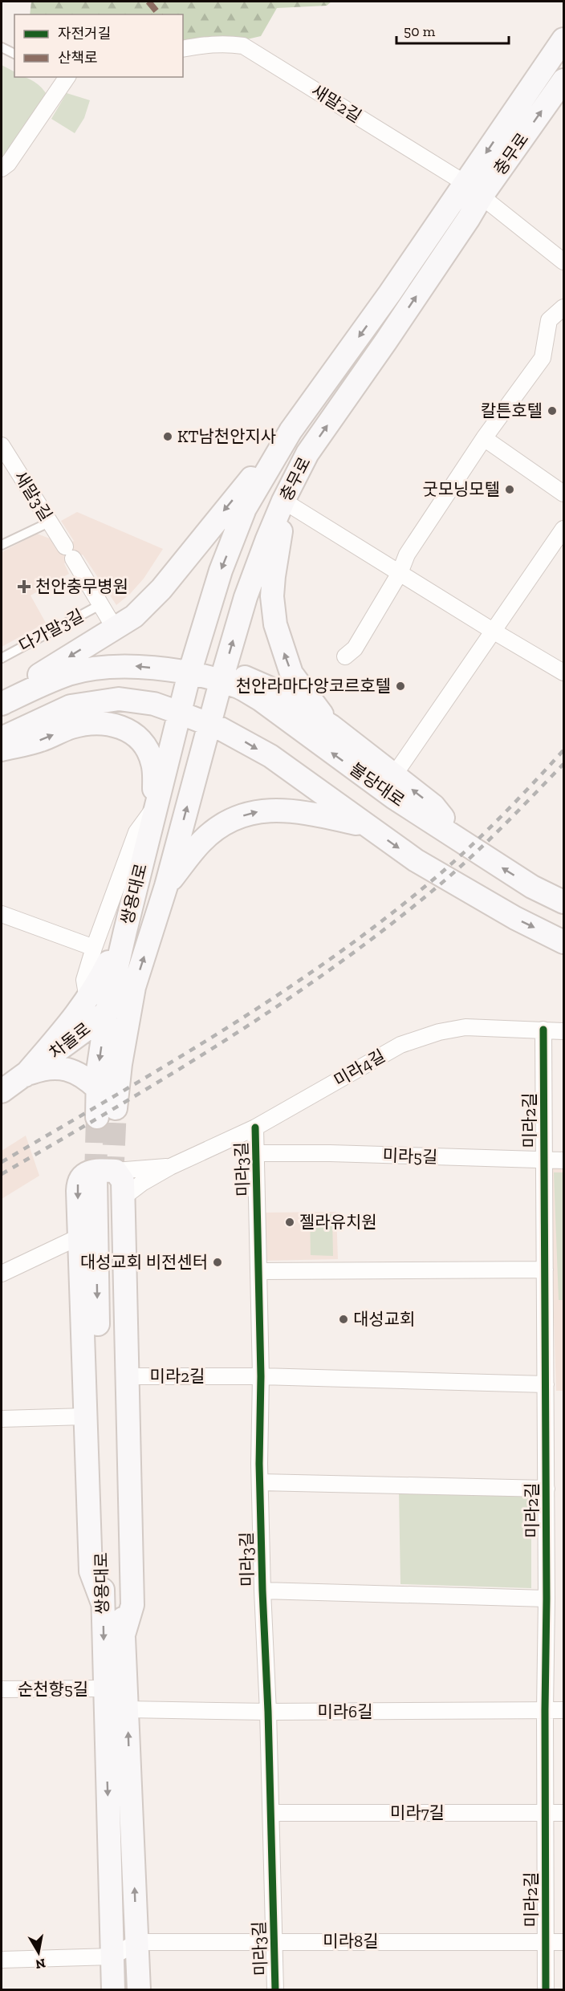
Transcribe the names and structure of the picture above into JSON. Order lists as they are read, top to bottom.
{
  "streets": {
    "main road": [
      "충무로",
      "불당대로",
      "쌍용대로",
      "차돌로"
    ],
    "street": [
      "새말2길",
      "새말3길",
      "미라4길",
      "미라2길",
      "미라5길",
      "미라3길",
      "순천향5길",
      "미라6길",
      "미라7길",
      "미라8길"
    ],
    "lane": ["다가말3길"]
  },
  "crossings": [
    ["새말2길", "충무로"],
    ["충무로", "불당대로"],
    ["충무로", "쌍용대로"],
    ["새말3길", "다가말3길"],
    ["불당대로", "쌍용대로"],
    ["쌍용대로", "차돌로"],
    ["쌍용대로", "순천향5길"],
    ["쌍용대로", "미라6길"],
    ["쌍용대로", "미라8길"],
    ["미라4길", "미라2길"],
    ["미라4길", "미라3길"],
    ["미라2길", "미라5길"],
    ["미라2길", "미라3길"],
    ["미라2길", "미라6길"],
    ["미라2길", "미라7길"],
    ["미라2길", "미라8길"],
    ["미라5길", "미라3길"],
    ["미라3길", "미라6길"],
    ["미라3길", "미라7길"],
    ["미라3길", "미라8길"]
  ],
  "places": {
    "other": [
      "칼튼호텔",
      "KT남천안지사",
      "굿모닝모텔",
      "천안라마다앙코르호텔",
      "젤라유치원",
      "대성교회 비전센터",
      "대성교회"
    ],
    "health": ["천안충무병원"]
  },
  "legend": ["자전거길", "산책로"],
  "scale_bar": "50 m",
  "north": "bottom"
}
